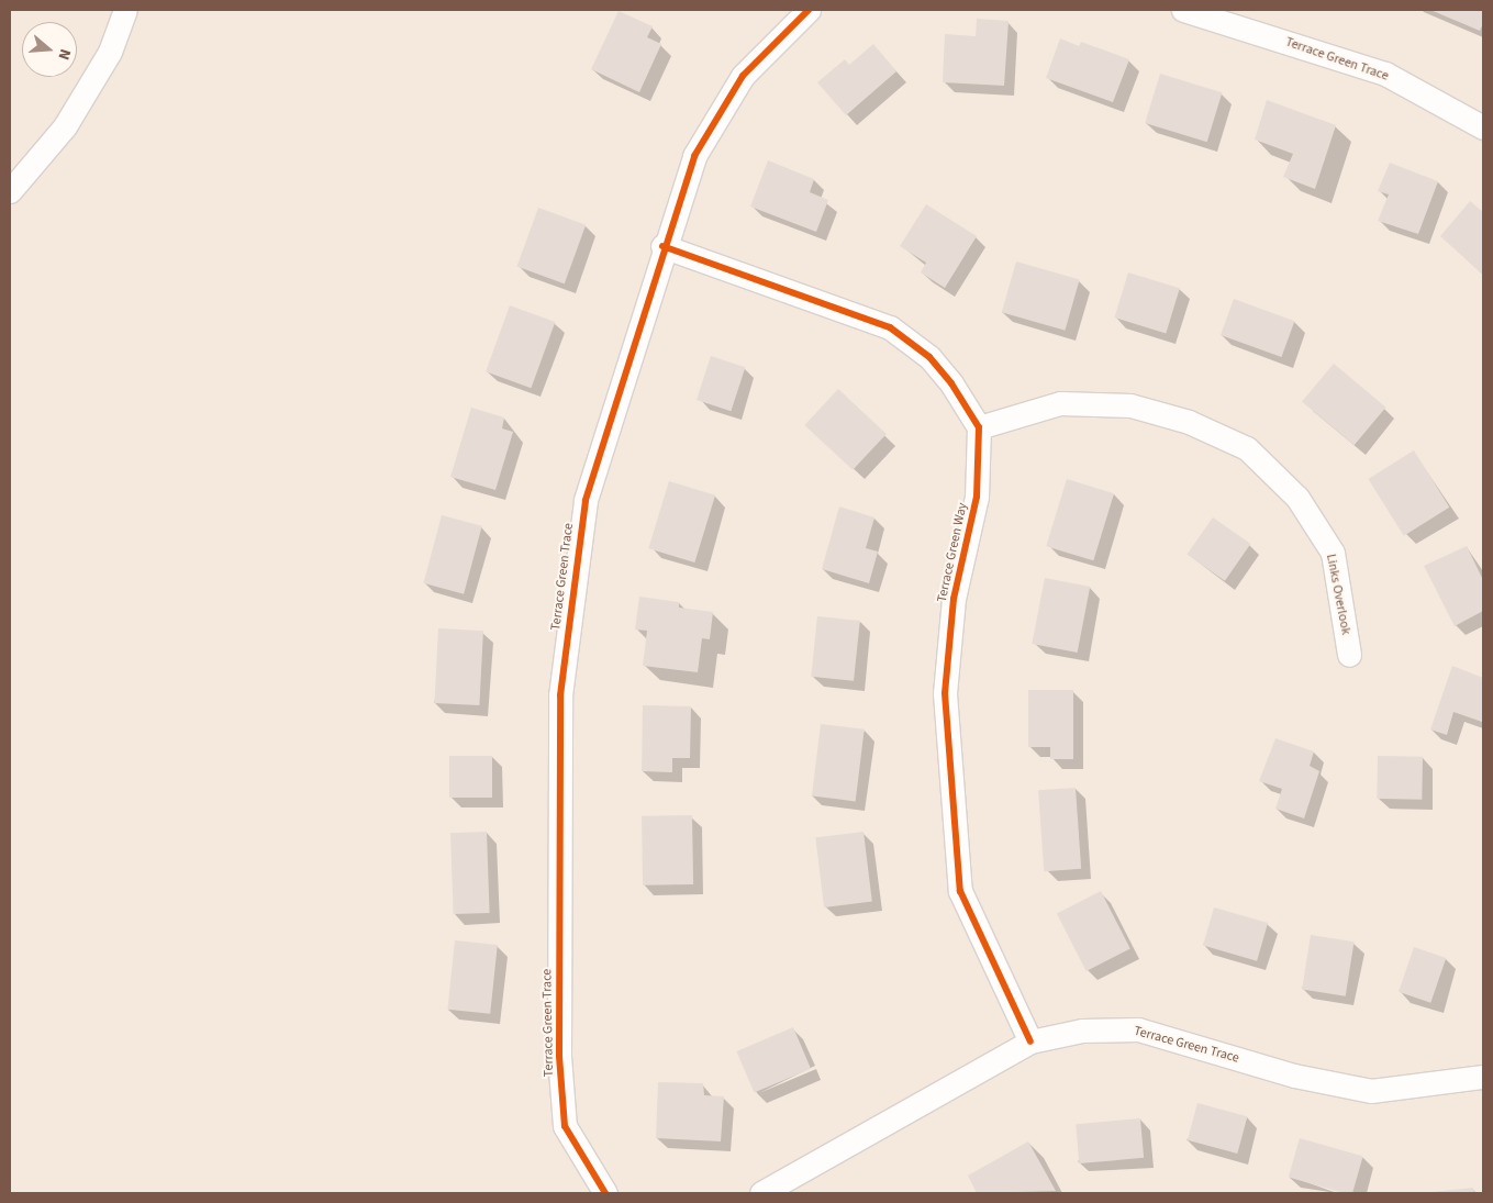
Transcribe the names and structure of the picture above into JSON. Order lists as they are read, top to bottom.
{
  "streets": {
    "street": ["Terrace Green Trace", "Terrace Green Way", "Links Overlook"]
  },
  "crossings": [
    ["Terrace Green Trace", "Terrace Green Way"],
    ["Terrace Green Way", "Links Overlook"]
  ],
  "north": "right"
}
